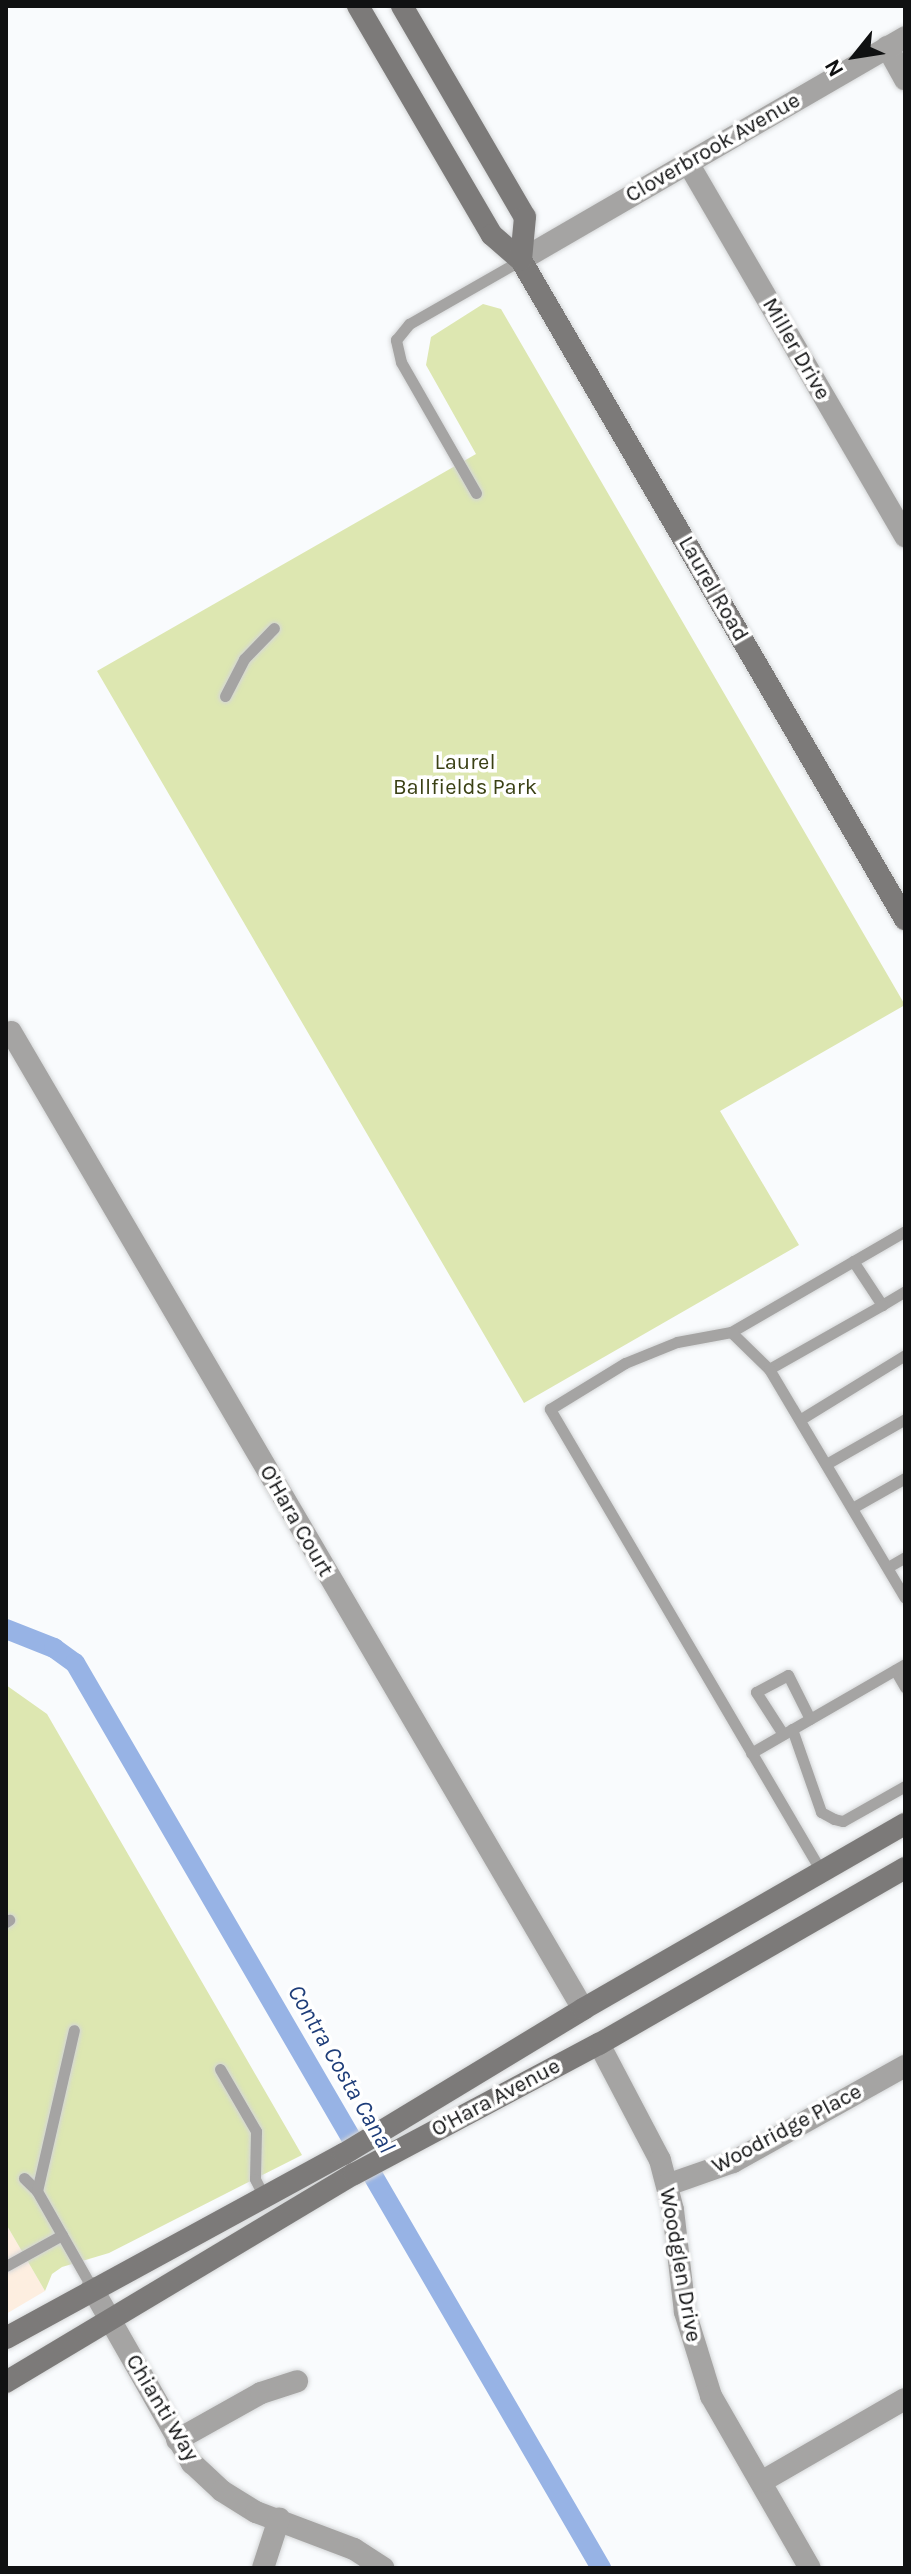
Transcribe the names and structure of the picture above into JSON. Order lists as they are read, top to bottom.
{
  "streets": {
    "main road": ["Laurel Road", "O'Hara Avenue"],
    "street": [
      "Cloverbrook Avenue",
      "Miller Drive",
      "O'Hara Court",
      "Woodridge Place",
      "Woodglen Drive",
      "Chianti Way"
    ]
  },
  "crossings": [
    ["Cloverbrook Avenue", "Miller Drive"],
    ["Cloverbrook Avenue", "Laurel Road"],
    ["O'Hara Court", "O'Hara Avenue"],
    ["O'Hara Avenue", "Woodglen Drive"],
    ["O'Hara Avenue", "Chianti Way"],
    ["Woodridge Place", "Woodglen Drive"]
  ],
  "water": ["Contra Costa Canal"],
  "parks": ["Laurel Ballfields Park"],
  "north": "bottom left"
}
